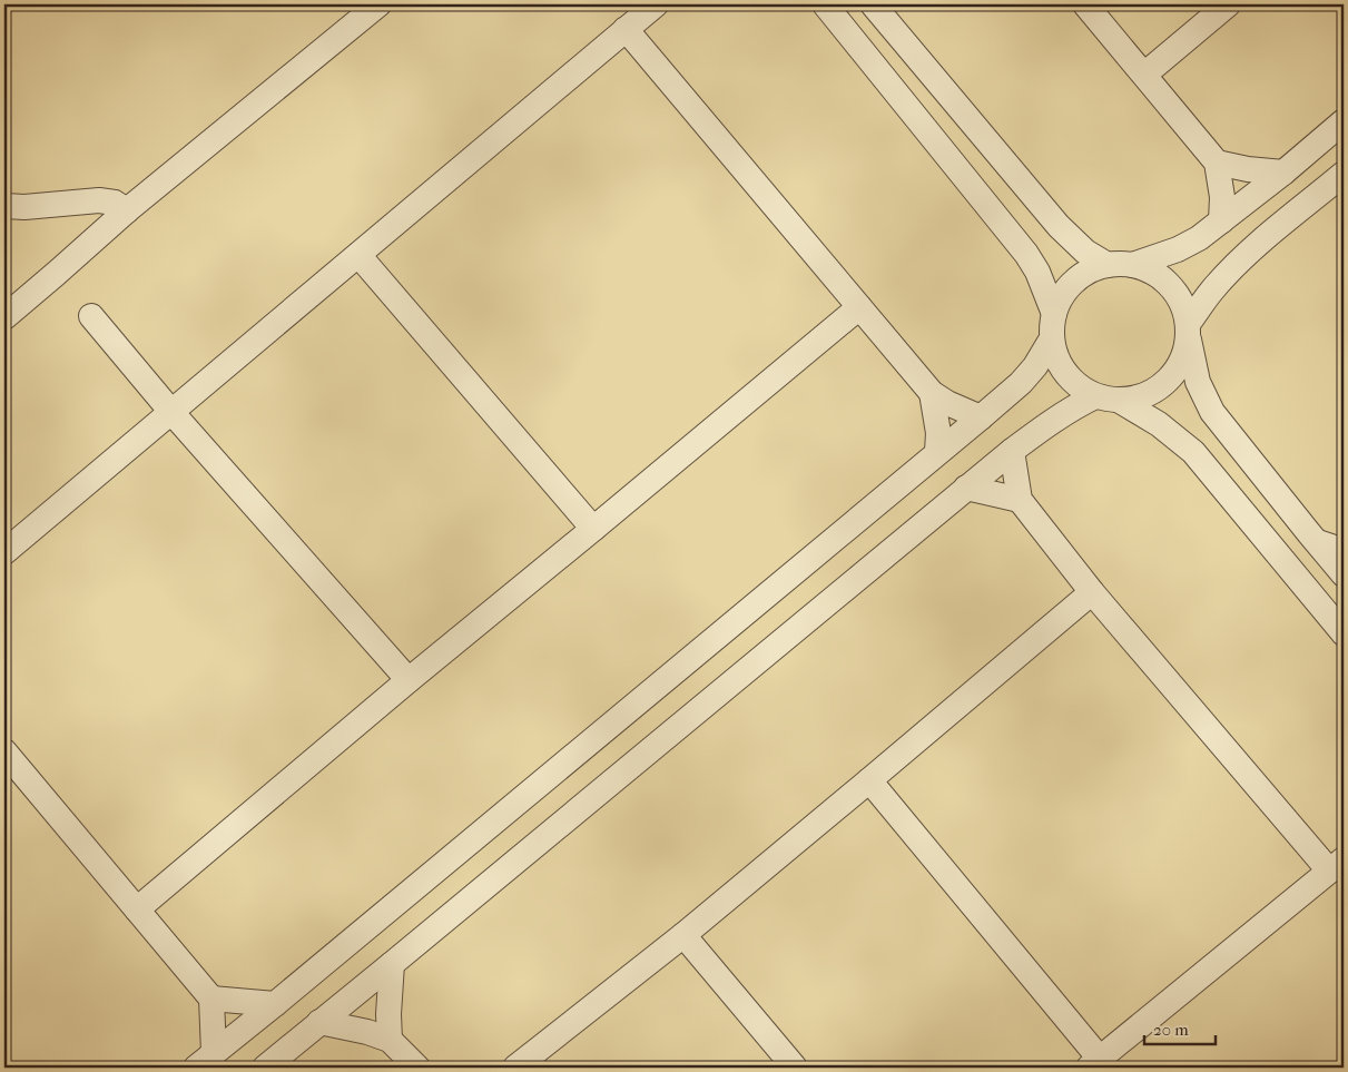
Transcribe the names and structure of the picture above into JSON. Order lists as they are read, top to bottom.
{
  "scale_bar": "20 m"
}
